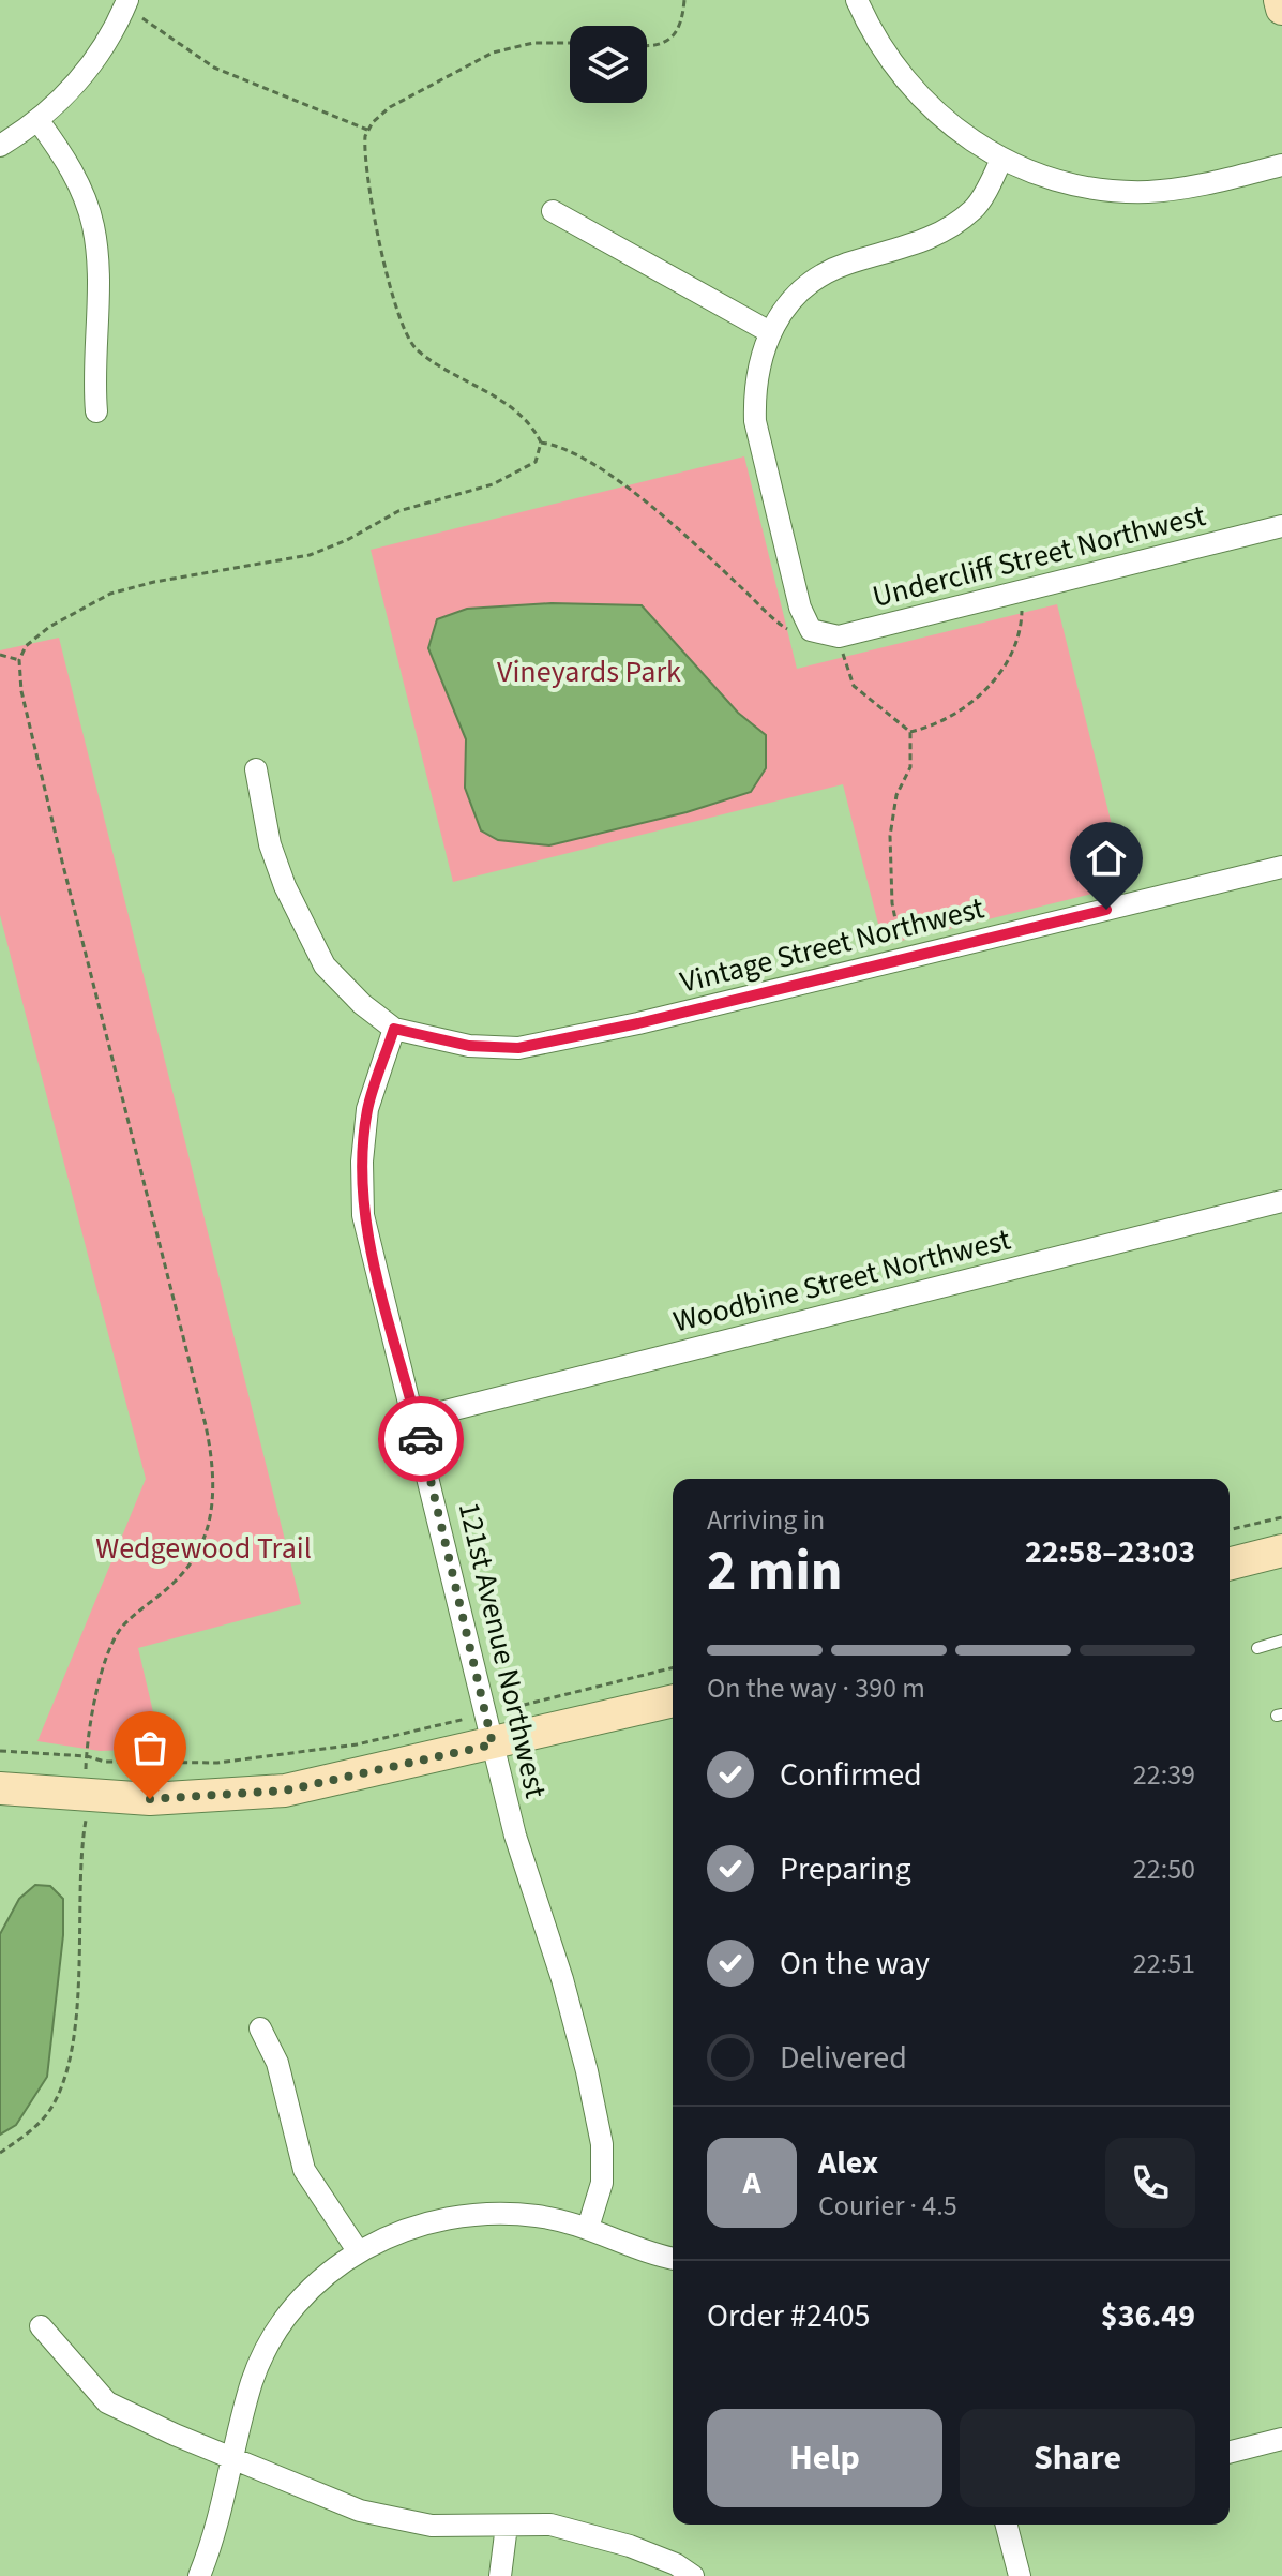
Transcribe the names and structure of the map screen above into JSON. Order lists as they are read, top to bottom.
{
  "streets": {
    "street": [
      "Undercliff Street Northwest",
      "Vintage Street Northwest",
      "Woodbine Street Northwest",
      "121st Avenue Northwest"
    ]
  },
  "crossings": [
    ["Vintage Street Northwest", "121st Avenue Northwest"],
    ["Woodbine Street Northwest", "121st Avenue Northwest"]
  ],
  "parks": ["Vineyards Park", "Wedgewood Trail"],
  "page": {
    "heading": ["2 min", "Arriving in", "22:58–23:03"],
    "panel": [
      "Alex",
      "Courier · 4.5",
      "Order #2405",
      "$36.49"
    ],
    "bar": "On the way · 390 m",
    "list": [
      ["Confirmed", "22:39"],
      ["Preparing", "22:50"],
      ["On the way", "22:51"],
      "Delivered"
    ],
    "round": "A",
    "buttons": ["Help", "Share"]
  }
}
